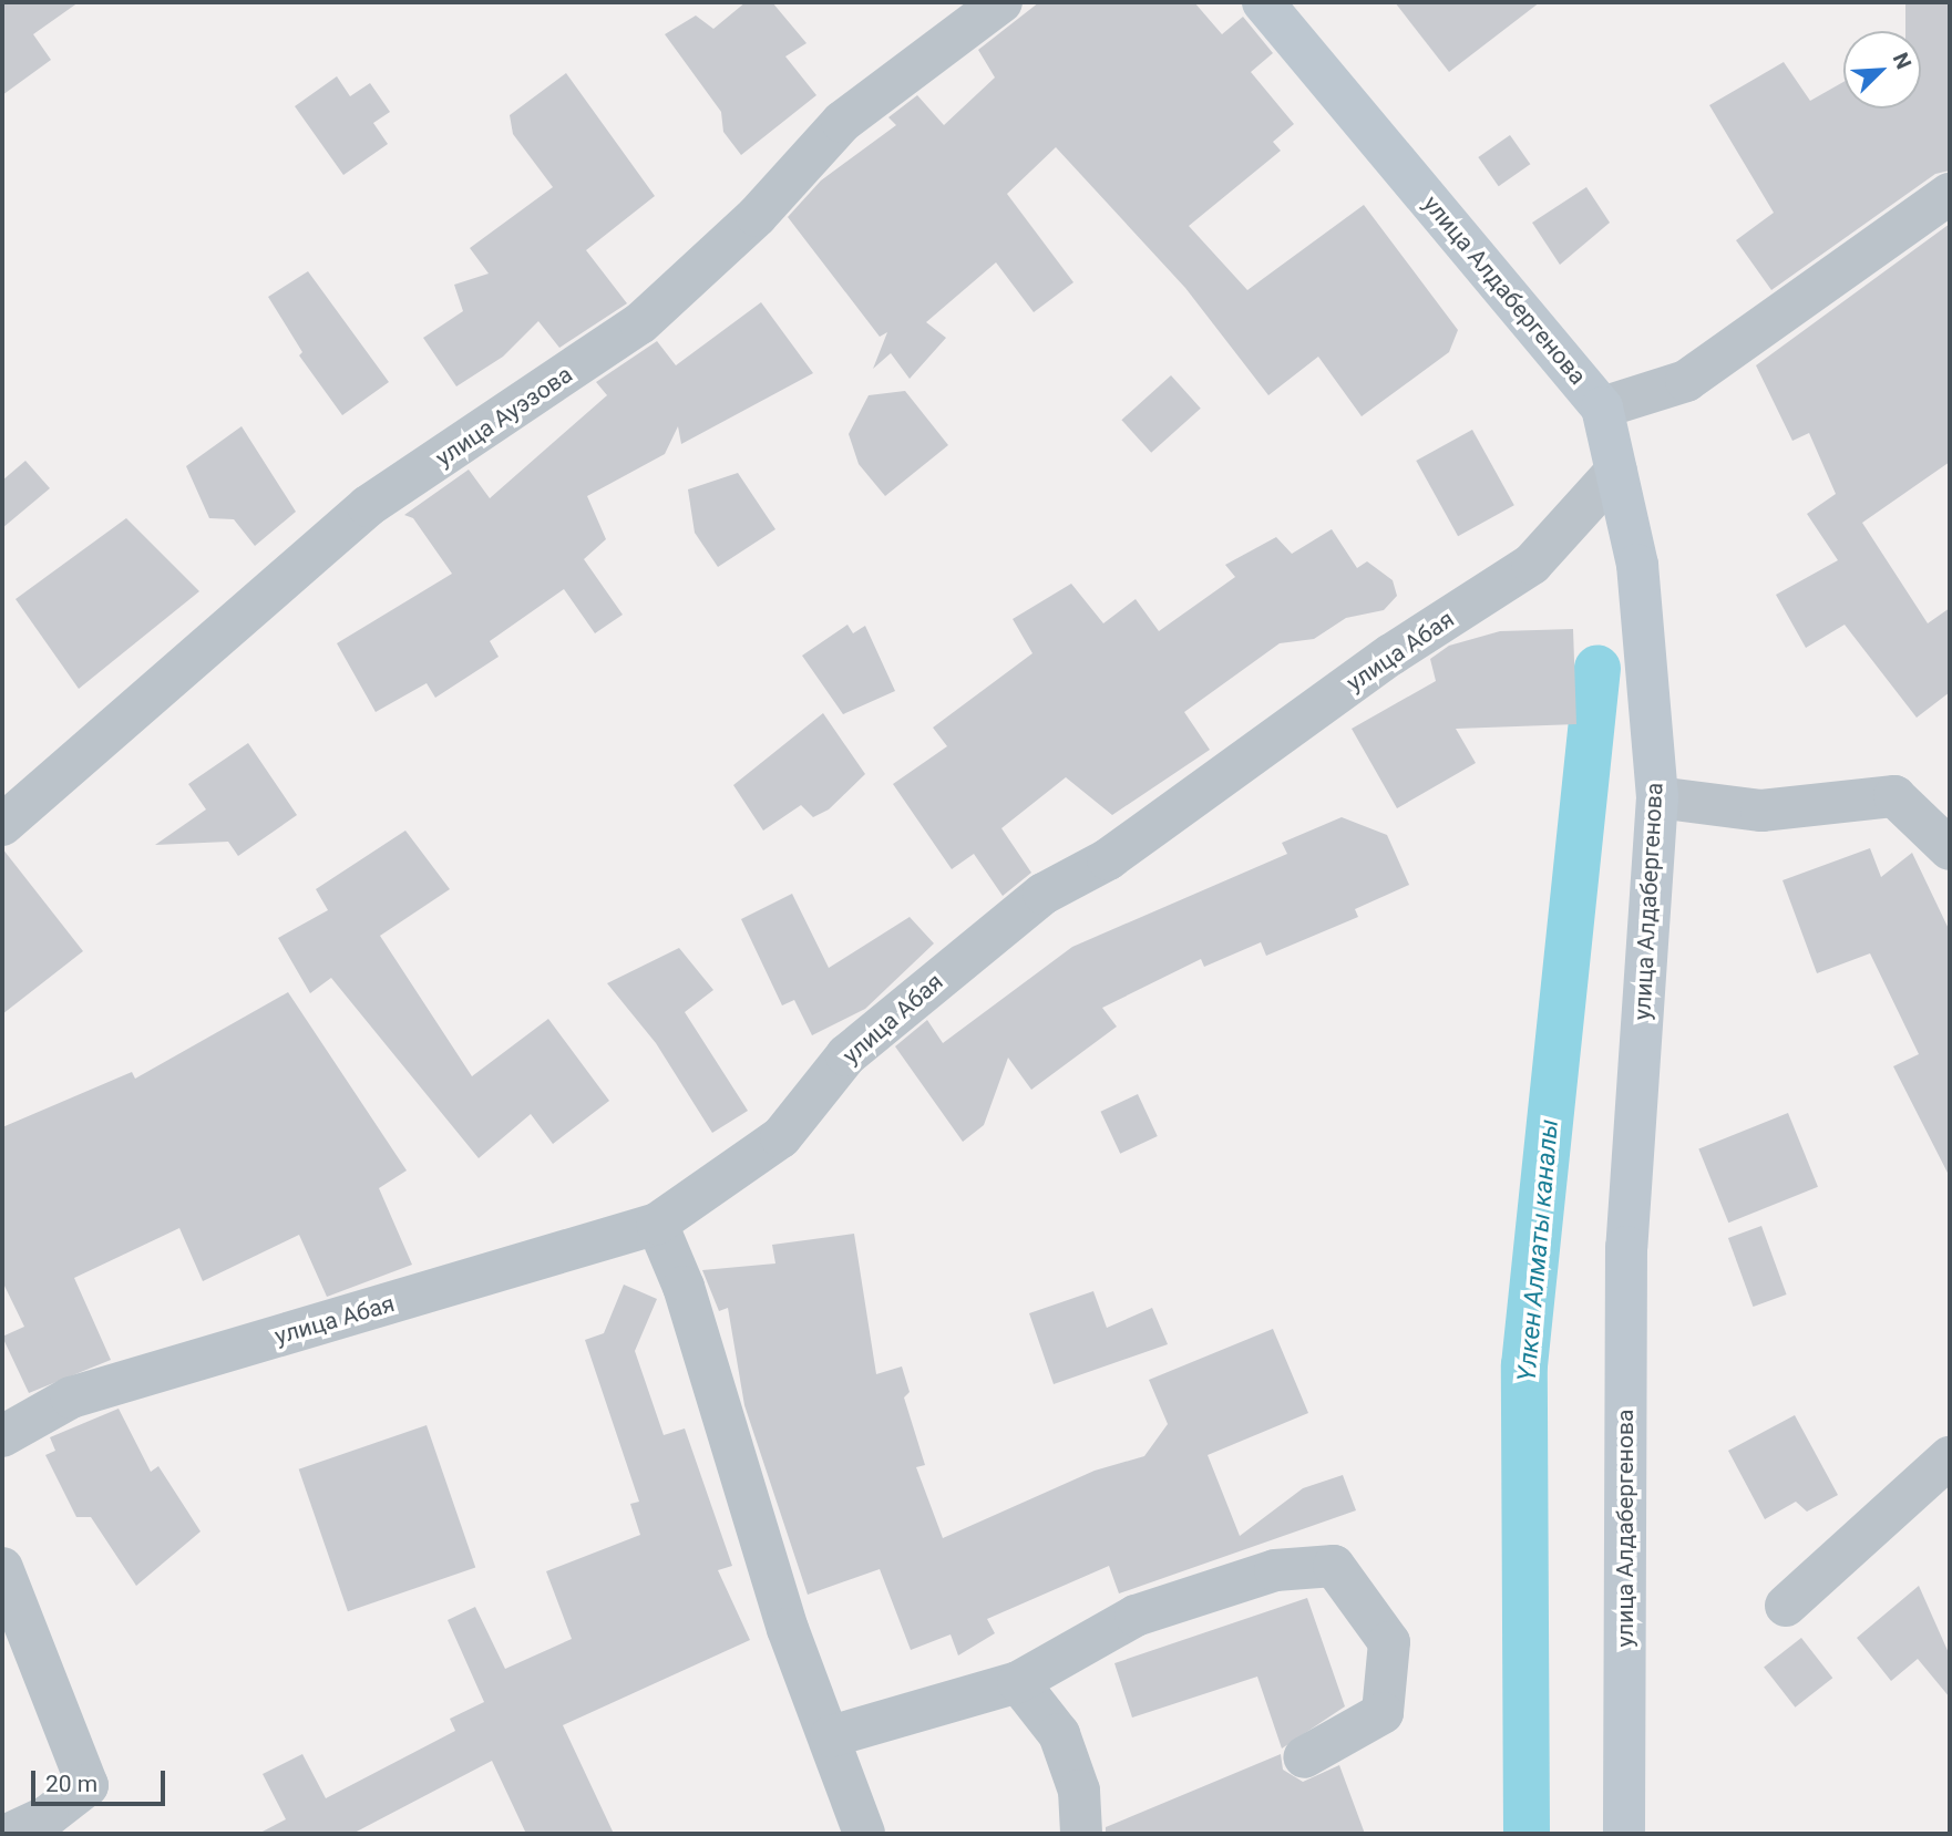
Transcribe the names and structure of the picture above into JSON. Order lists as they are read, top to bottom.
{
  "streets": {
    "main road": ["улица Алдабергенова"],
    "street": ["улица Ауэзова", "улица Абая"]
  },
  "crossings": [
    ["улица Алдабергенова", "улица Абая"]
  ],
  "water": ["Үлкен Алматы каналы"],
  "scale_bar": "20 m",
  "north": "top right"
}
